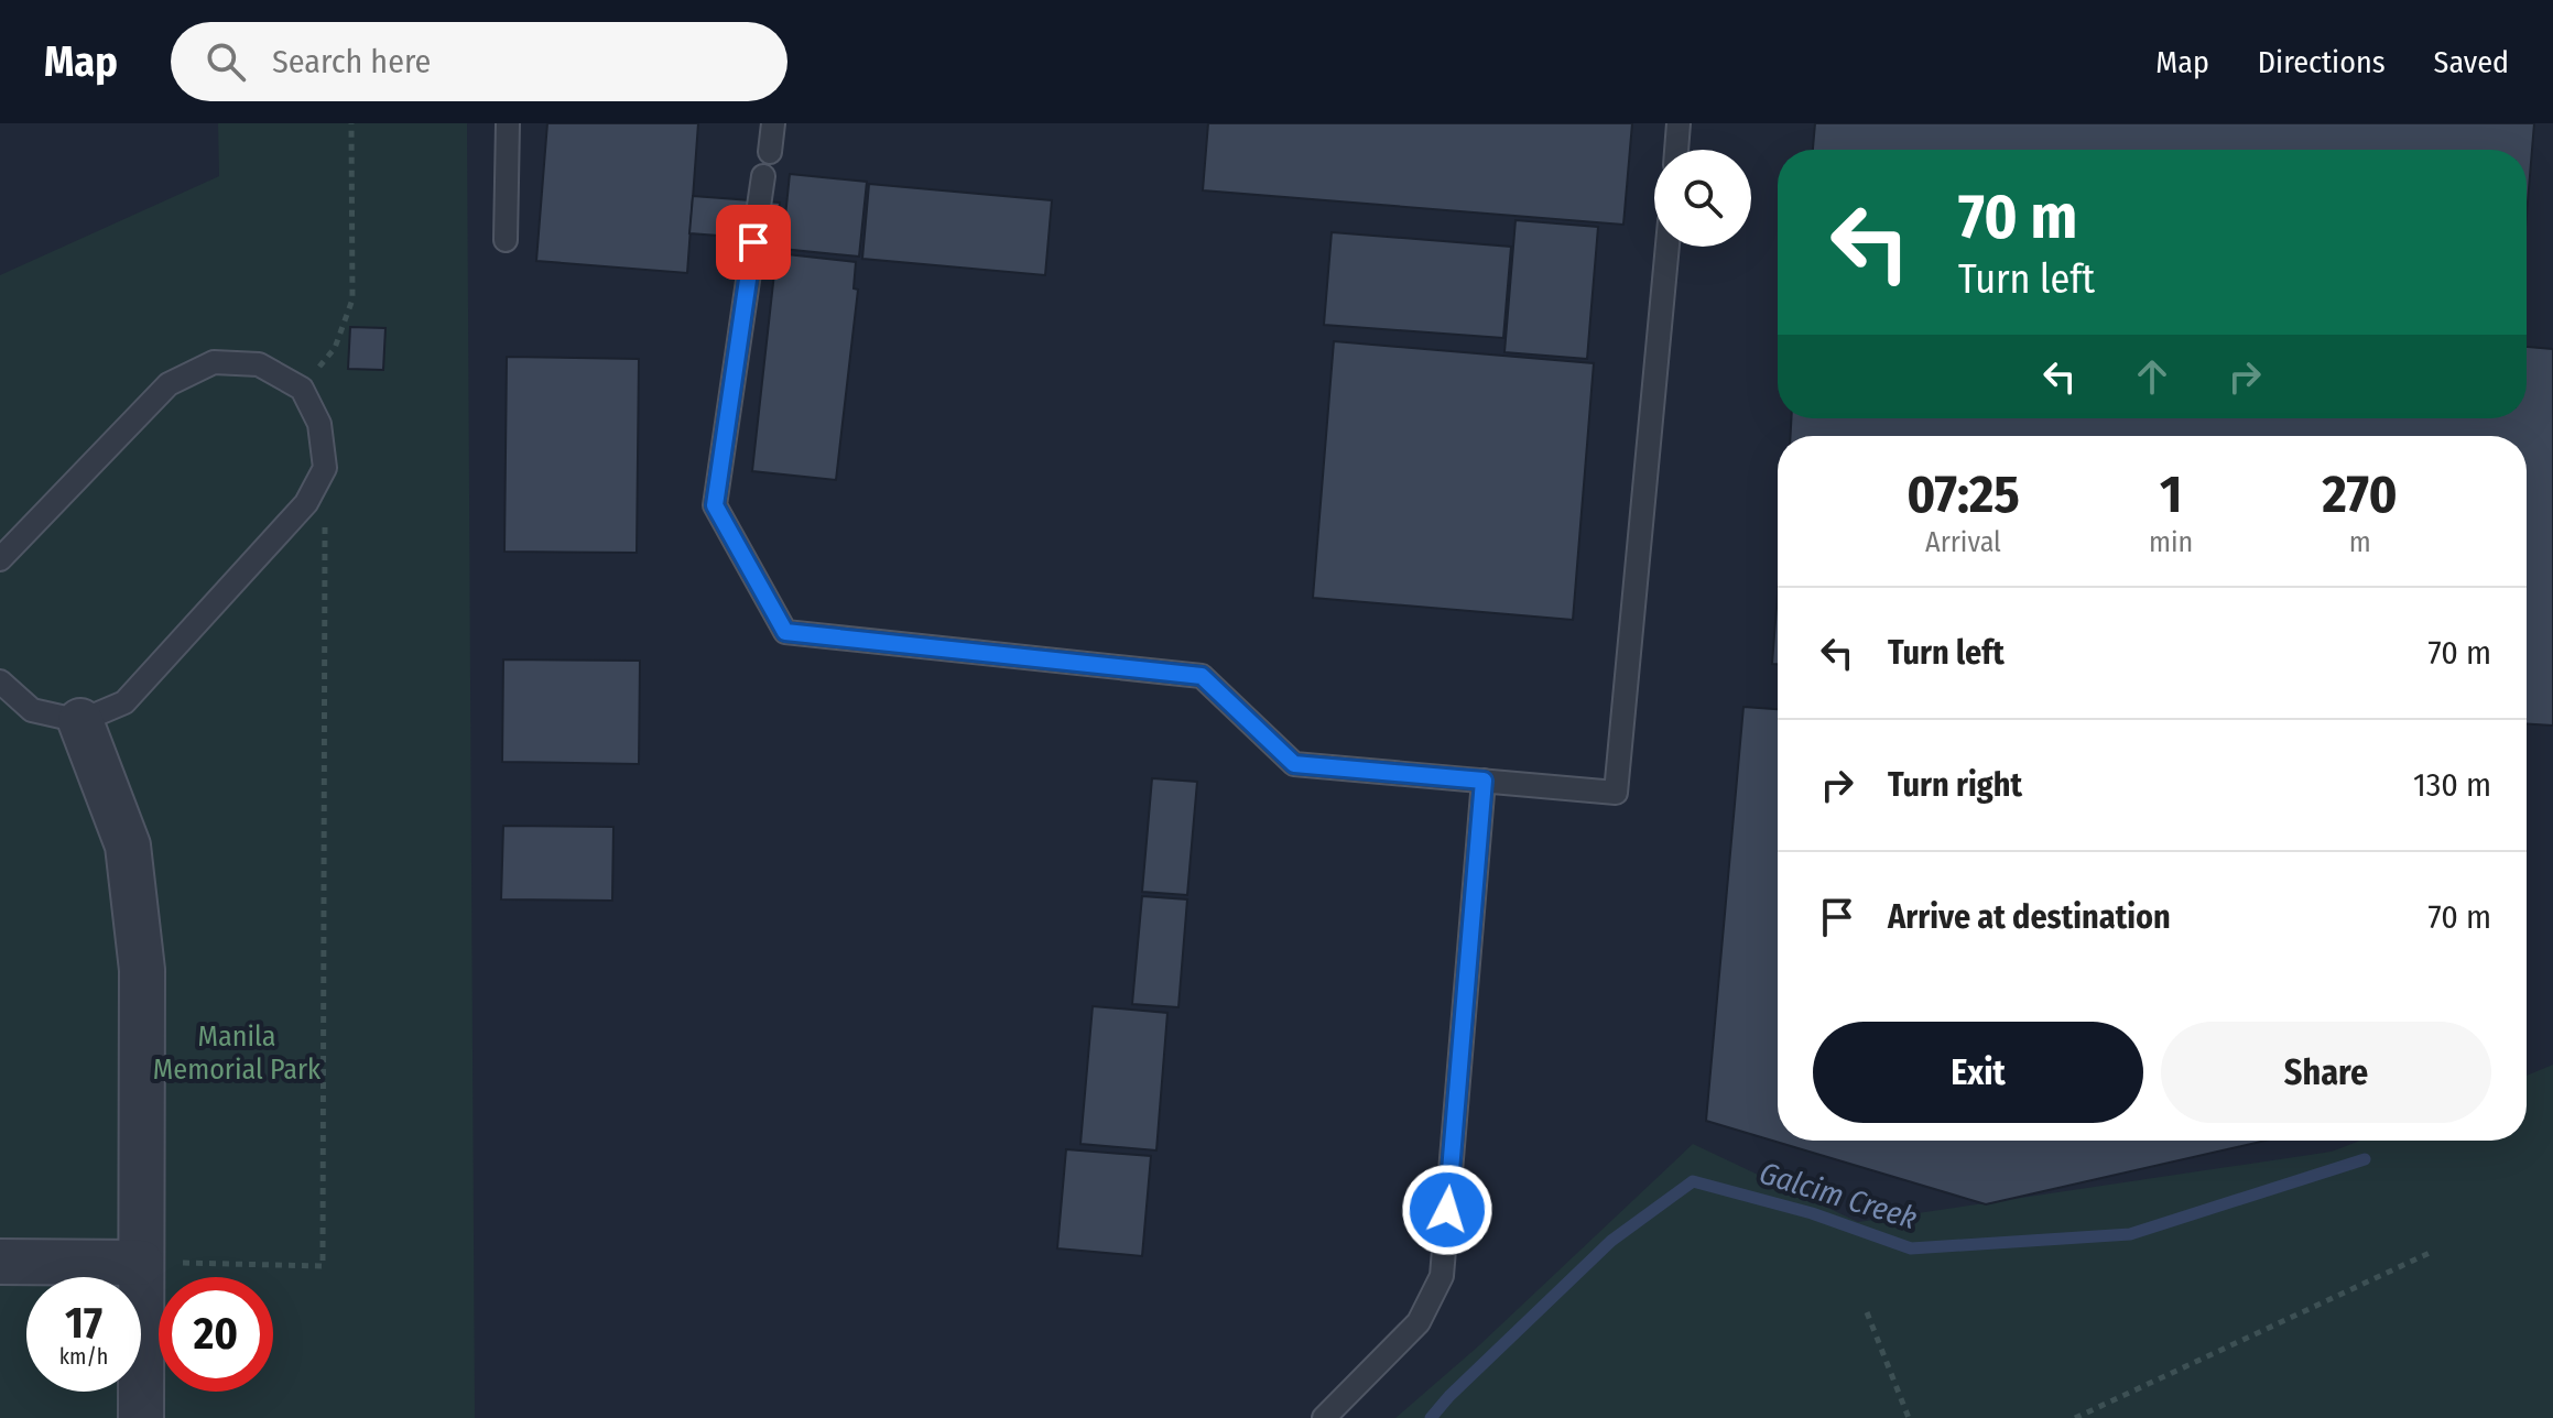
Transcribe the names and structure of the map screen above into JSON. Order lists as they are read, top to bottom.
{
  "water": ["Galcim Creek"],
  "parks": ["Manila Memorial Park"],
  "page": {
    "header": "Map",
    "search": "Search here",
    "nav": ["Map", "Directions", "Saved"],
    "turn": ["70 m", "Turn left"],
    "eta": [
      "07:25",
      "Arrival",
      "1",
      "min",
      "270",
      "m"
    ],
    "list": [
      {
        "name": "Turn left",
        "value": "70 m"
      },
      {
        "name": "Turn right",
        "value": "130 m"
      },
      {
        "name": "Arrive at destination",
        "value": "70 m"
      }
    ],
    "buttons": ["Exit", "Share"],
    "speed": "17 km/h",
    "limit": "20"
  }
}
